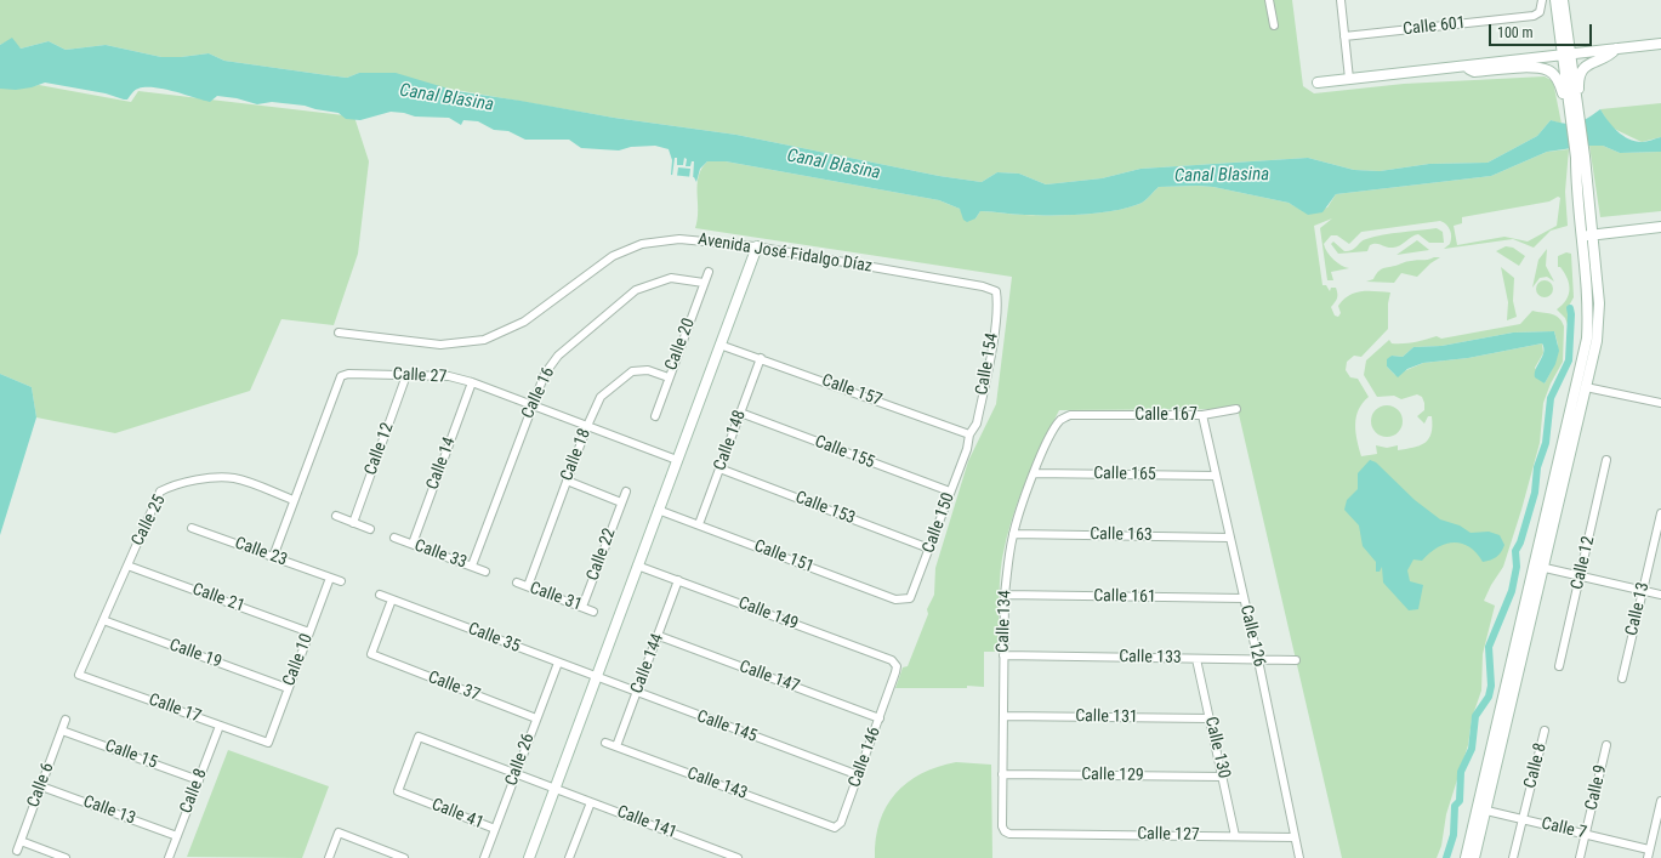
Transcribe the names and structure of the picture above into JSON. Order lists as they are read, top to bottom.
{
  "streets": {
    "street": [
      "Calle 601",
      "Avenida José Fidalgo Díaz",
      "Calle 20",
      "Calle 154",
      "Calle 27",
      "Calle 157",
      "Calle 16",
      "Calle 167",
      "Calle 148",
      "Calle 12",
      "Calle 155",
      "Calle 18",
      "Calle 14",
      "Calle 165",
      "Calle 153",
      "Calle 25",
      "Calle 150",
      "Calle 163",
      "Calle 23",
      "Calle 33",
      "Calle 22",
      "Calle 151",
      "Calle 31",
      "Calle 161",
      "Calle 21",
      "Calle 13",
      "Calle 149",
      "Calle 134",
      "Calle 126",
      "Calle 35",
      "Calle 19",
      "Calle 133",
      "Calle 10",
      "Calle 144",
      "Calle 147",
      "Calle 37",
      "Calle 17",
      "Calle 131",
      "Calle 145",
      "Calle 130",
      "Calle 15",
      "Calle 146",
      "Calle 26",
      "Calle 8",
      "Calle 129",
      "Calle 143",
      "Calle 6",
      "Calle 9",
      "Calle 41",
      "Calle 141",
      "Calle 7",
      "Calle 127"
    ]
  },
  "crossings": [
    ["Avenida José Fidalgo Díaz", "Calle 154"],
    ["Calle 20", "Calle 16"],
    ["Calle 20", "Calle 18"],
    ["Calle 154", "Calle 157"],
    ["Calle 154", "Calle 150"],
    ["Calle 27", "Calle 16"],
    ["Calle 27", "Calle 12"],
    ["Calle 27", "Calle 18"],
    ["Calle 27", "Calle 14"],
    ["Calle 27", "Calle 25"],
    ["Calle 27", "Calle 23"],
    ["Calle 157", "Calle 148"],
    ["Calle 157", "Calle 150"],
    ["Calle 16", "Calle 33"],
    ["Calle 167", "Calle 134"],
    ["Calle 167", "Calle 126"],
    ["Calle 148", "Calle 155"],
    ["Calle 148", "Calle 153"],
    ["Calle 148", "Calle 151"],
    ["Calle 155", "Calle 150"],
    ["Calle 18", "Calle 31"],
    ["Calle 14", "Calle 33"],
    ["Calle 165", "Calle 134"],
    ["Calle 165", "Calle 126"],
    ["Calle 153", "Calle 150"],
    ["Calle 25", "Calle 21"],
    ["Calle 25", "Calle 19"],
    ["Calle 25", "Calle 17"],
    ["Calle 150", "Calle 151"],
    ["Calle 163", "Calle 134"],
    ["Calle 163", "Calle 126"],
    ["Calle 23", "Calle 10"],
    ["Calle 22", "Calle 31"],
    ["Calle 161", "Calle 134"],
    ["Calle 161", "Calle 126"],
    ["Calle 21", "Calle 10"],
    ["Calle 13", "Calle 8"],
    ["Calle 13", "Calle 6"],
    ["Calle 149", "Calle 144"],
    ["Calle 149", "Calle 146"],
    ["Calle 134", "Calle 133"],
    ["Calle 134", "Calle 131"],
    ["Calle 134", "Calle 129"],
    ["Calle 134", "Calle 127"],
    ["Calle 126", "Calle 133"],
    ["Calle 126", "Calle 127"],
    ["Calle 35", "Calle 37"],
    ["Calle 35", "Calle 145"],
    ["Calle 35", "Calle 26"],
    ["Calle 19", "Calle 10"],
    ["Calle 133", "Calle 130"],
    ["Calle 10", "Calle 17"],
    ["Calle 144", "Calle 147"],
    ["Calle 144", "Calle 145"],
    ["Calle 144", "Calle 143"],
    ["Calle 147", "Calle 146"],
    ["Calle 37", "Calle 26"],
    ["Calle 17", "Calle 8"],
    ["Calle 131", "Calle 130"],
    ["Calle 145", "Calle 146"],
    ["Calle 130", "Calle 129"],
    ["Calle 130", "Calle 127"],
    ["Calle 15", "Calle 8"],
    ["Calle 15", "Calle 6"],
    ["Calle 146", "Calle 143"],
    ["Calle 26", "Calle 41"],
    ["Calle 26", "Calle 141"],
    ["Calle 8", "Calle 7"],
    ["Calle 9", "Calle 7"],
    ["Calle 41", "Calle 141"]
  ],
  "water": ["Canal Blasina"],
  "scale_bar": "100 m"
}
